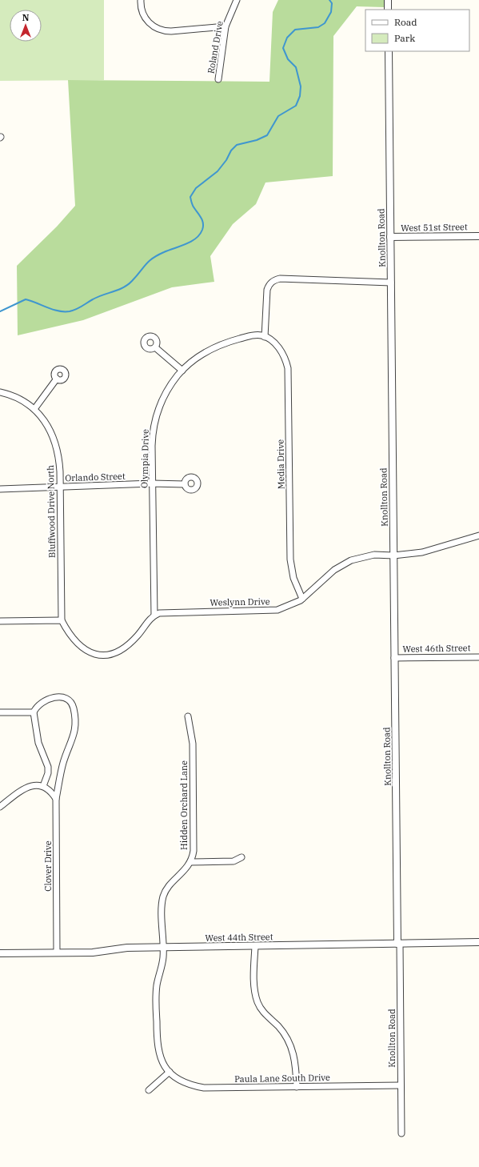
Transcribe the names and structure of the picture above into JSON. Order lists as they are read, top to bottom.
{
  "streets": {
    "street": [
      "Roland Drive",
      "West 51st Street",
      "Knollton Road",
      "Olympia Drive",
      "Media Drive",
      "Orlando Street",
      "Bluffwood Drive North",
      "Weslynn Drive",
      "West 46th Street",
      "Hidden Orchard Lane",
      "Clover Drive",
      "West 44th Street",
      "Paula Lane South Drive"
    ]
  },
  "crossings": [
    ["West 51st Street", "Knollton Road"],
    ["Knollton Road", "Weslynn Drive"],
    ["Knollton Road", "West 46th Street"],
    ["Knollton Road", "West 44th Street"],
    ["Knollton Road", "Paula Lane South Drive"],
    ["Olympia Drive", "Media Drive"],
    ["Olympia Drive", "Orlando Street"],
    ["Olympia Drive", "Weslynn Drive"],
    ["Media Drive", "Weslynn Drive"],
    ["Orlando Street", "Bluffwood Drive North"],
    ["Hidden Orchard Lane", "West 44th Street"],
    ["Hidden Orchard Lane", "Paula Lane South Drive"],
    ["Clover Drive", "West 44th Street"]
  ],
  "legend": ["Road", "Park"],
  "north": "top"
}
